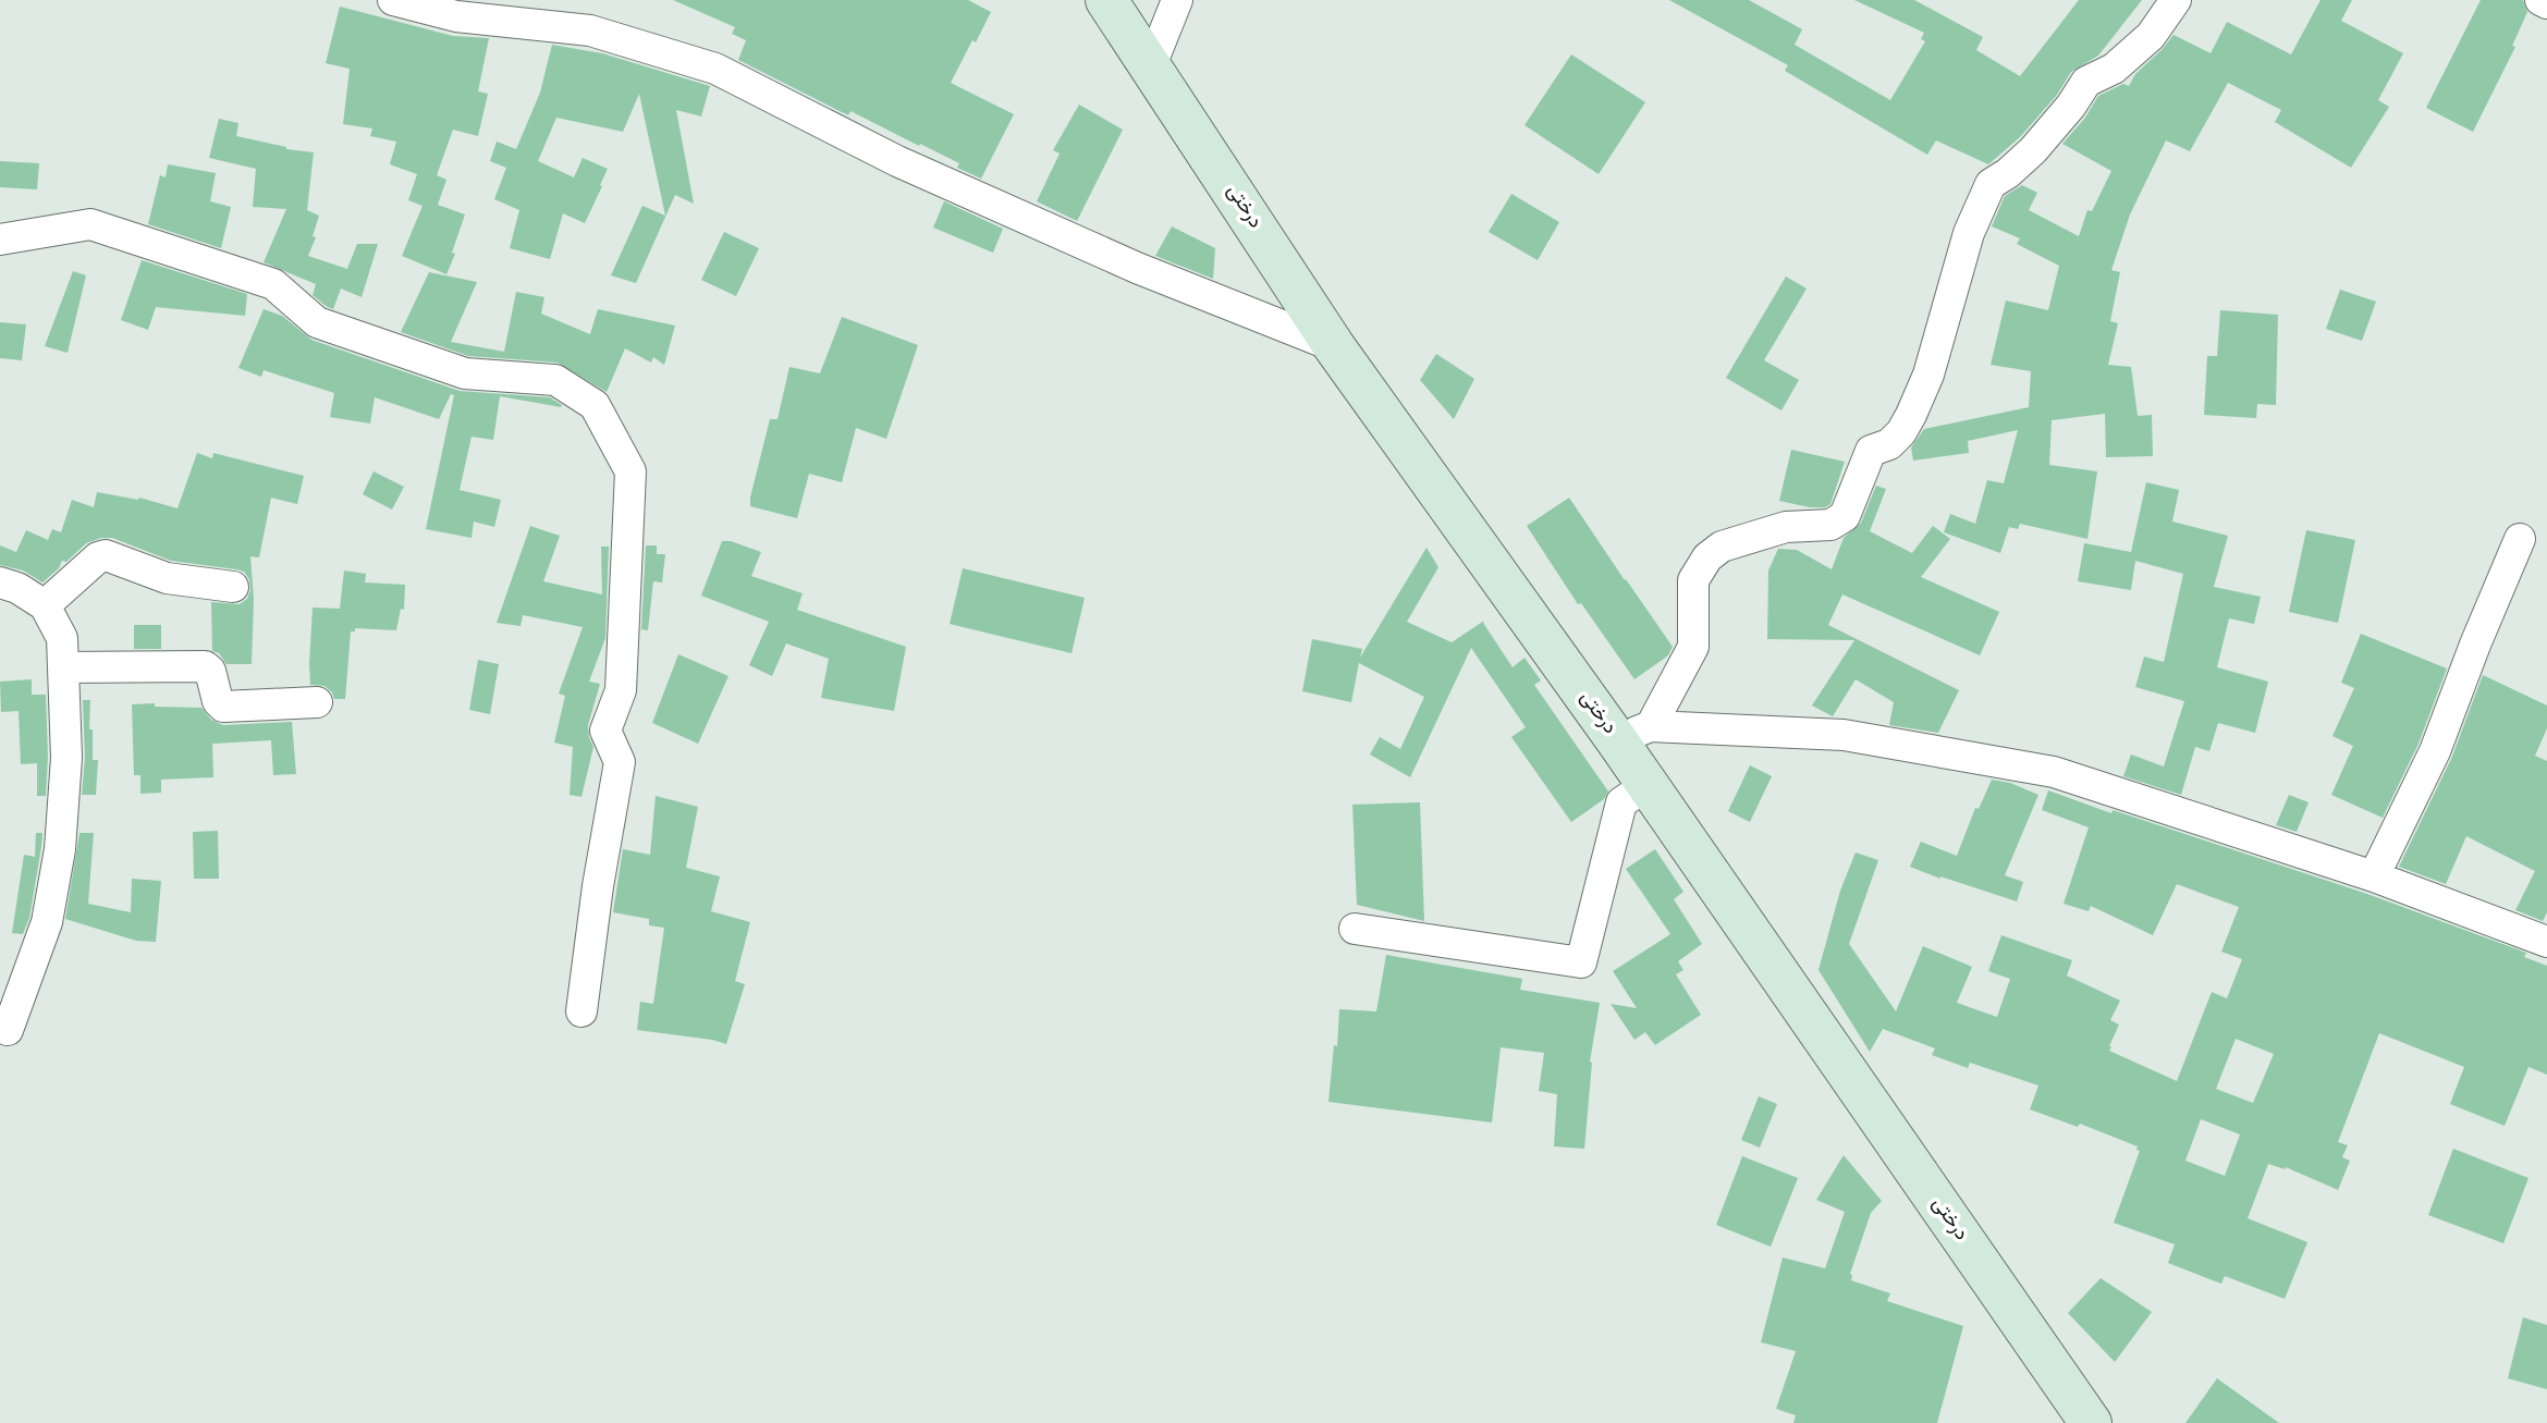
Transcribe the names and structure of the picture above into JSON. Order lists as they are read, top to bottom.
{
  "streets": {
    "street": ["درختی"]
  }
}
